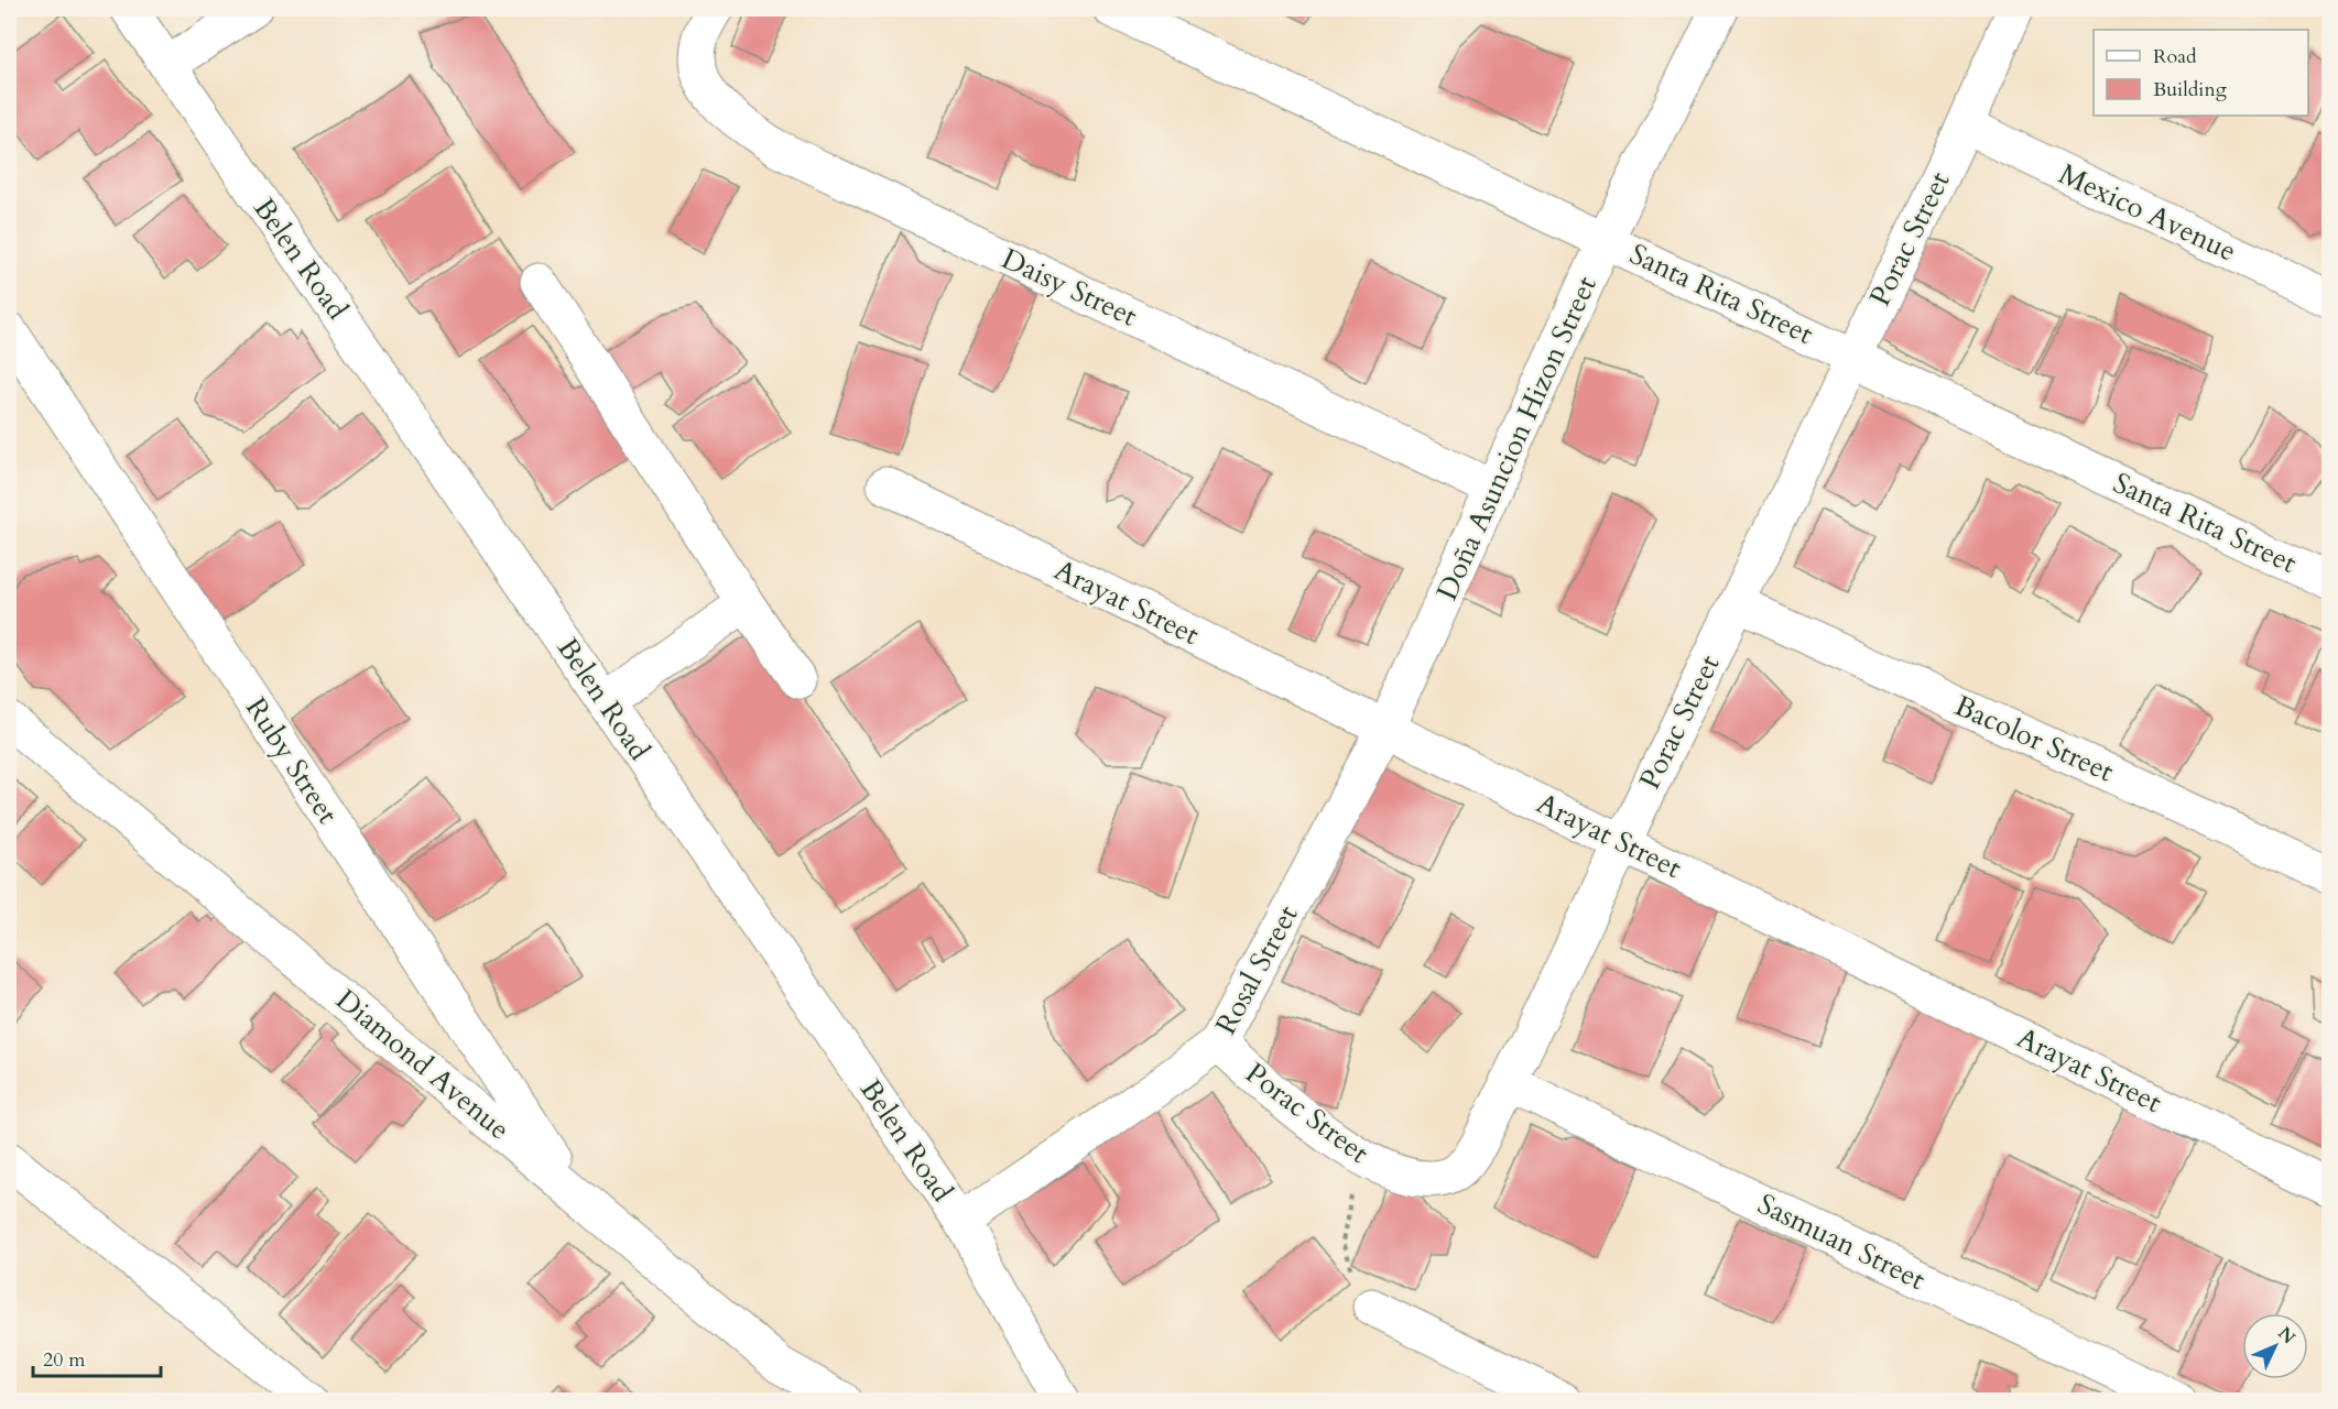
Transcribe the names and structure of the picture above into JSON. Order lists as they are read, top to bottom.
{
  "streets": {
    "street": [
      "Mexico Avenue",
      "Porac Street",
      "Belen Road",
      "Daisy Street",
      "Santa Rita Street",
      "Doña Asuncion Hizon Street",
      "Arayat Street",
      "Bacolor Street",
      "Ruby Street",
      "Rosal Street",
      "Diamond Avenue",
      "Sasmuan Street"
    ]
  },
  "crossings": [
    ["Mexico Avenue", "Porac Street"],
    ["Porac Street", "Santa Rita Street"],
    ["Porac Street", "Arayat Street"],
    ["Porac Street", "Bacolor Street"],
    ["Porac Street", "Rosal Street"],
    ["Porac Street", "Sasmuan Street"],
    ["Belen Road", "Rosal Street"],
    ["Daisy Street", "Doña Asuncion Hizon Street"],
    ["Santa Rita Street", "Doña Asuncion Hizon Street"],
    ["Doña Asuncion Hizon Street", "Arayat Street"],
    ["Doña Asuncion Hizon Street", "Rosal Street"],
    ["Arayat Street", "Rosal Street"],
    ["Ruby Street", "Diamond Avenue"]
  ],
  "legend": ["Road", "Building"],
  "scale_bar": "20 m",
  "north": "top right"
}
